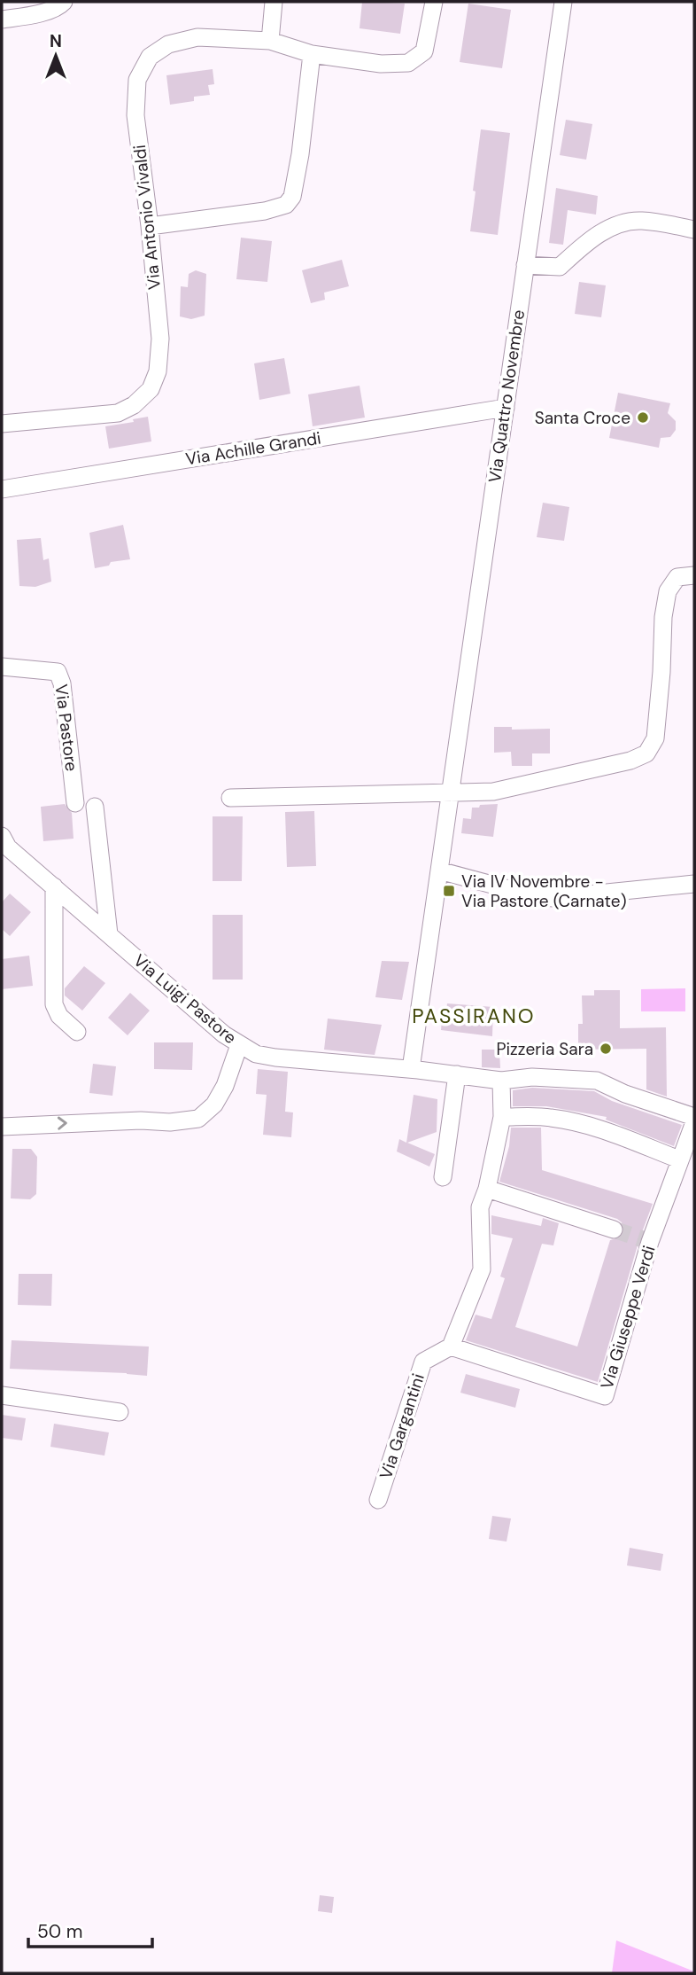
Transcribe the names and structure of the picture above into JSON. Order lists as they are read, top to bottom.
{
  "streets": {
    "street": [
      "Via Antonio Vivaldi",
      "Via Quattro Novembre",
      "Via Achille Grandi",
      "Via Pastore",
      "Via Luigi Pastore",
      "Via Giuseppe Verdi",
      "Via Gargantini"
    ]
  },
  "crossings": [
    ["Via Quattro Novembre", "Via Achille Grandi"],
    ["Via Quattro Novembre", "Via Luigi Pastore"],
    ["Via Giuseppe Verdi", "Via Gargantini"]
  ],
  "districts": ["PASSIRANO"],
  "places": {
    "other": ["Santa Croce", "Pizzeria Sara"],
    "transit": ["Via IV Novembre - Via Pastore (Carnate)"]
  },
  "scale_bar": "50 m",
  "north": "top"
}
